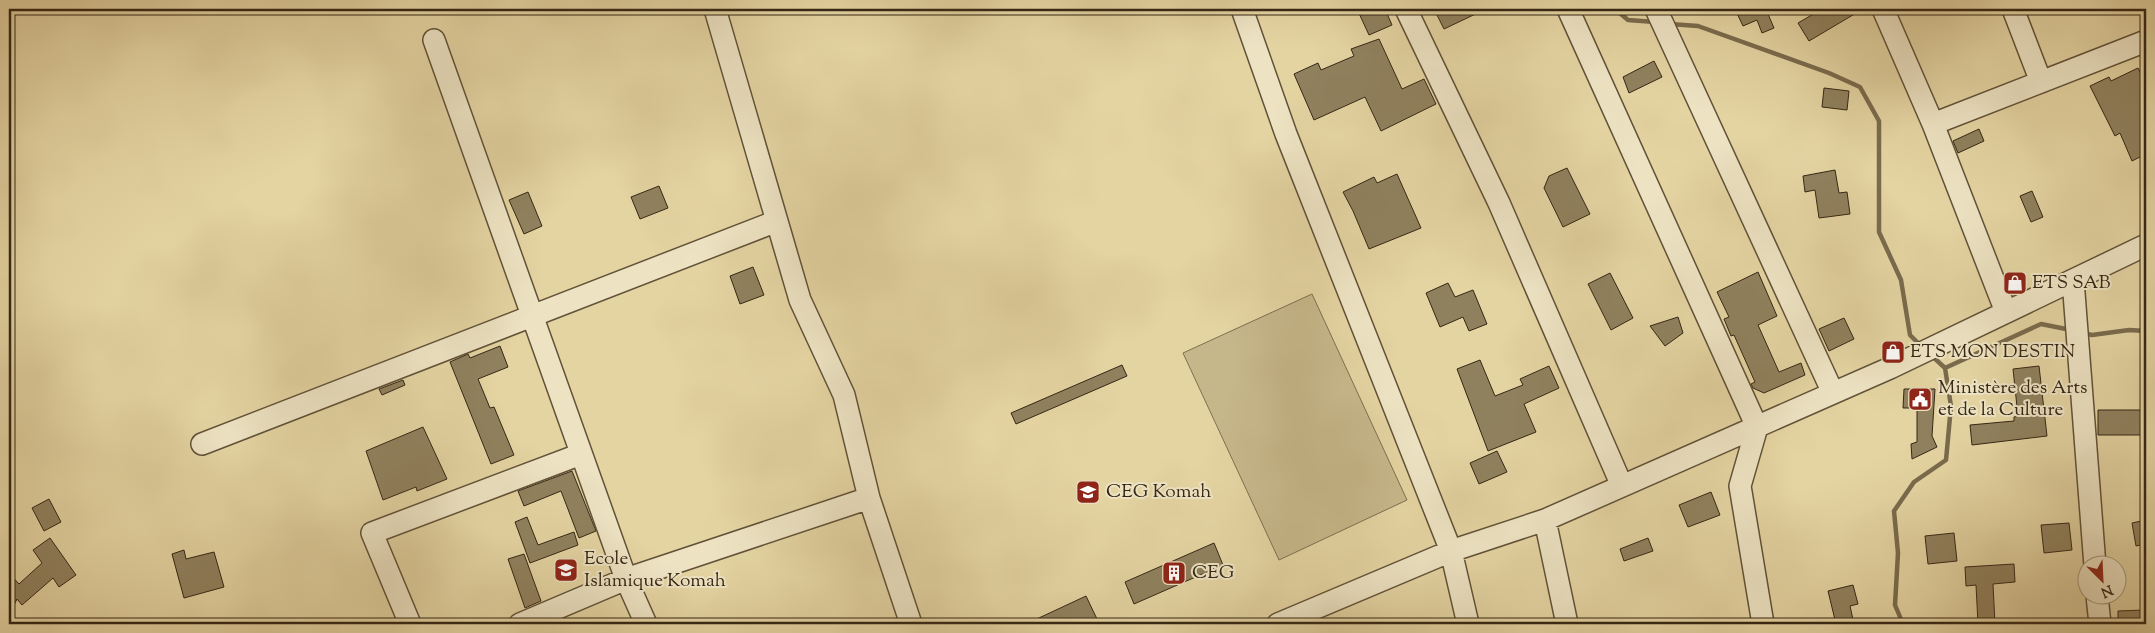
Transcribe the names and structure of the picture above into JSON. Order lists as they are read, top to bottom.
{
  "places": {
    "shop": ["ETS SAB", "ETS MON DESTIN"],
    "public building": ["Ministère des Arts et de la Culture"],
    "school or university": ["CEG Komah", "Ecole Islamique Komah"],
    "building": ["CEG"]
  },
  "north": "bottom right"
}
